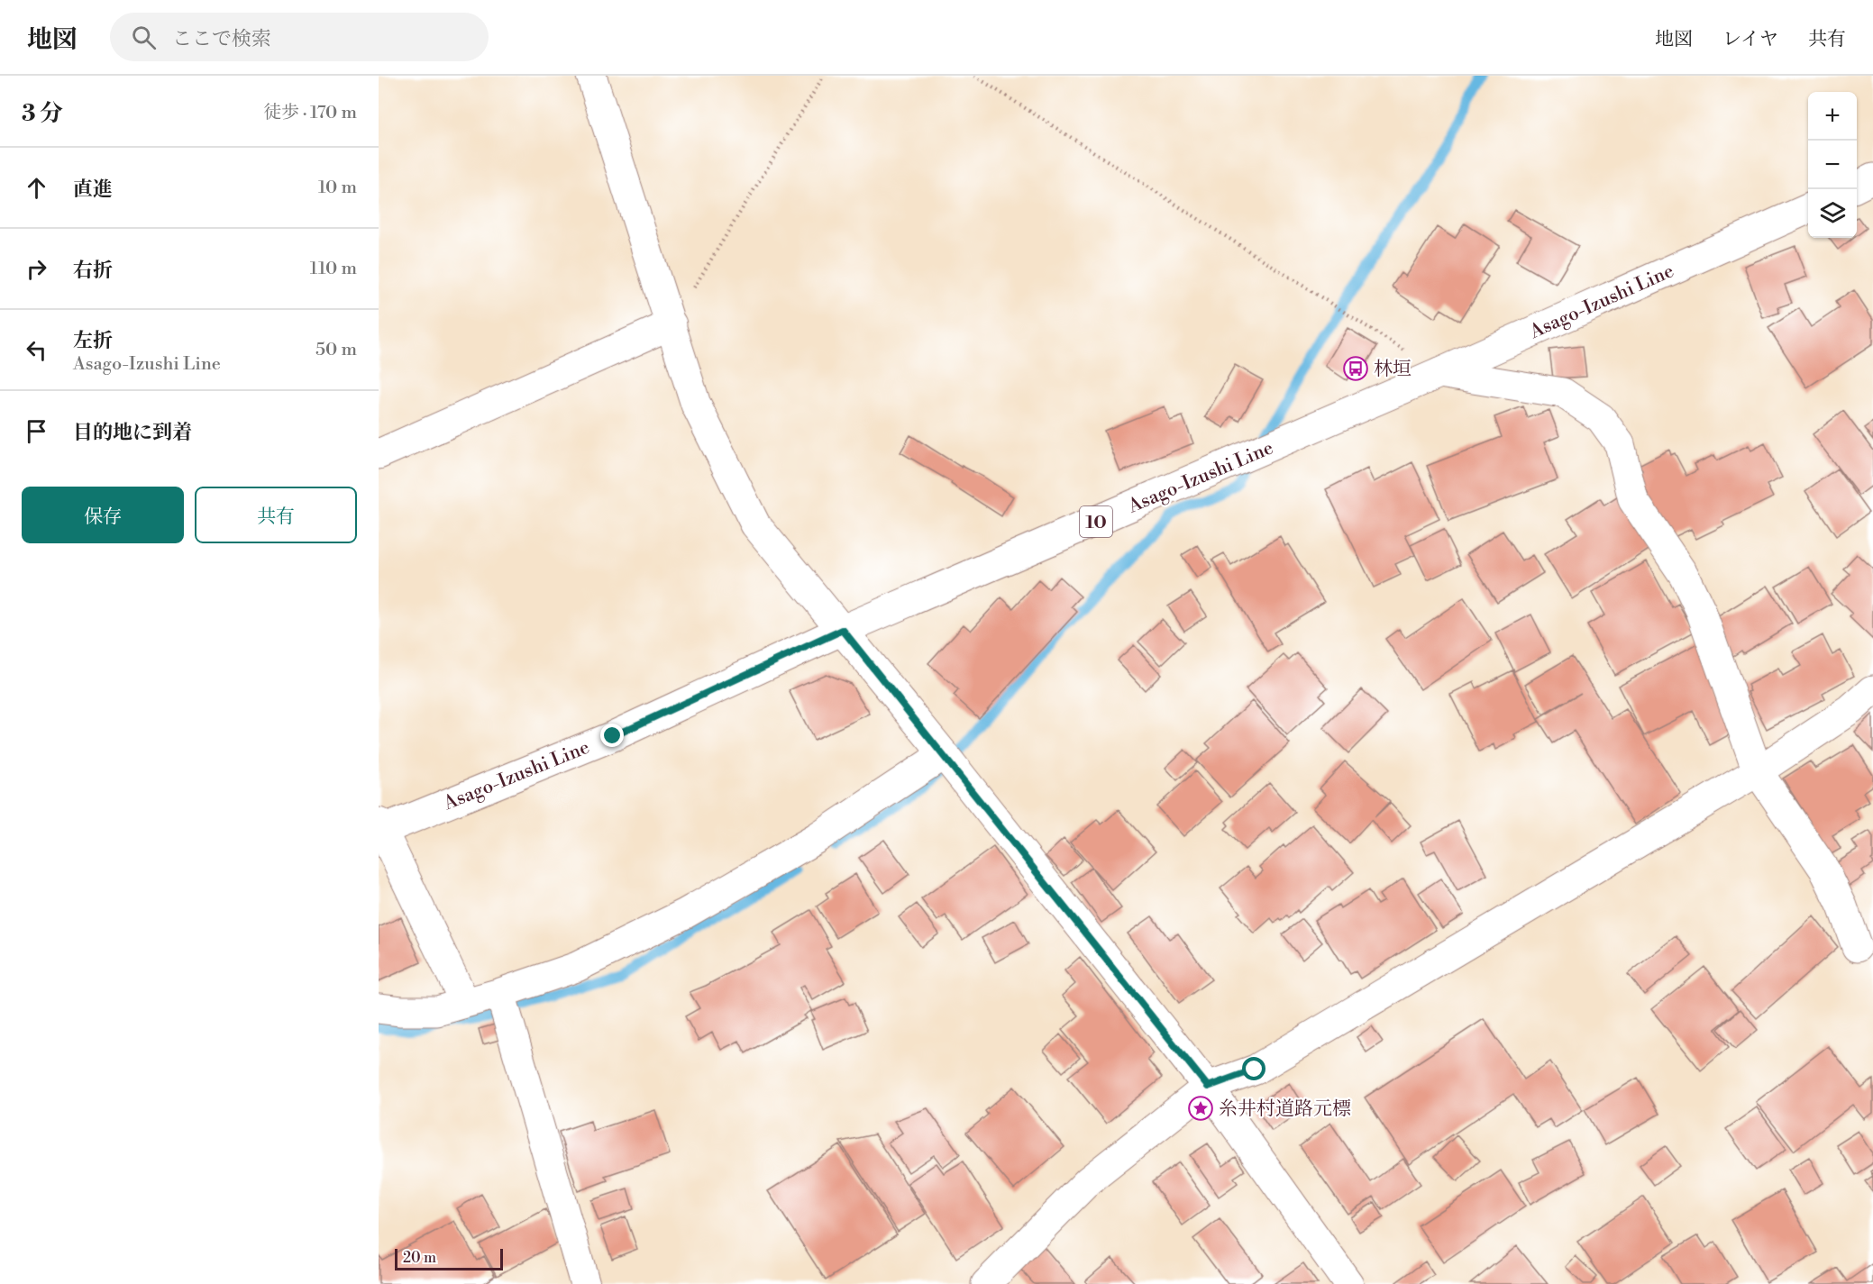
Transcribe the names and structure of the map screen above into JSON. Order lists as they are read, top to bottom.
{
  "streets": {
    "street": ["Asago-Izushi Line", "10"]
  },
  "places": {
    "bus stop": ["林垣"],
    "place": ["糸井村道路元標"]
  },
  "scale_bar": "20 m",
  "page": {
    "header": "地図",
    "search": "ここで検索",
    "nav": ["地図", "レイヤ", "共有"],
    "heading": ["3 分", "徒歩 · 170 m"],
    "map_buttons": ["+", "−"],
    "list": [
      ["直進", "10 m"],
      ["右折", "110 m"],
      ["左折", "Asago-Izushi Line", "50 m"],
      "目的地に到着"
    ],
    "buttons": ["保存", "共有"],
    "scale": "20 m"
  }
}
